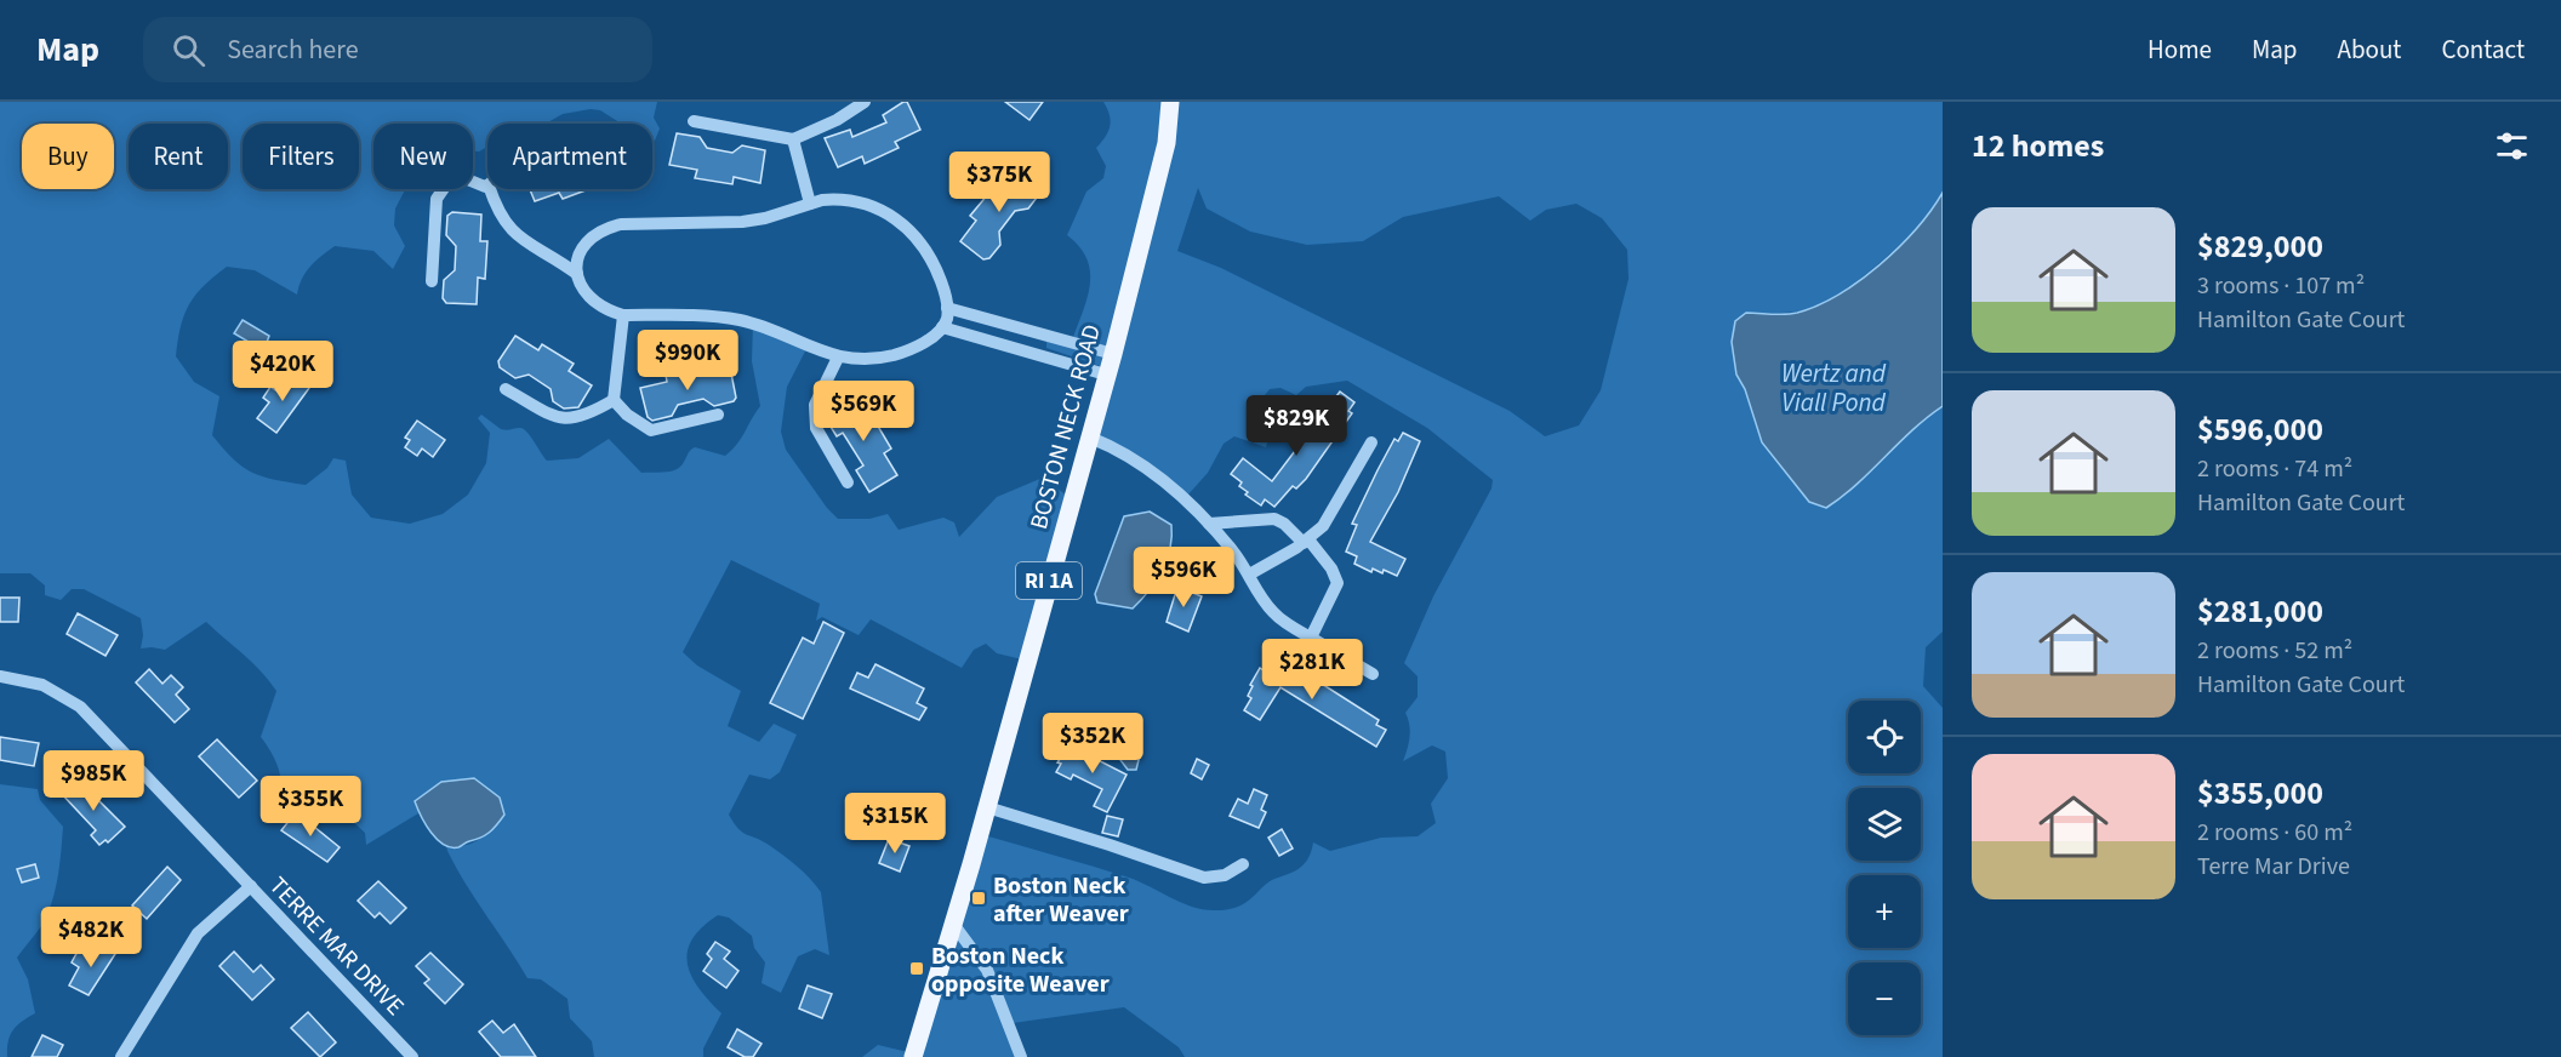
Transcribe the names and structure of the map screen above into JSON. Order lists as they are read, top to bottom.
{
  "streets": {
    "main road": ["BOSTON NECK ROAD", "RI 1A"],
    "street": ["TERRE MAR DRIVE"]
  },
  "water": ["Wertz and Viall Pond"],
  "places": {
    "transit": ["Boston Neck after Weaver", "Boston Neck opposite Weaver"]
  },
  "page": {
    "header": "Map",
    "search": "Search here",
    "nav": [
      "Home",
      "Map",
      "About",
      "Contact"
    ],
    "heading": "12 homes",
    "chip": [
      "Buy",
      "Rent",
      "Filters",
      "New",
      "Apartment"
    ],
    "price": [
      "$375K",
      "$990K",
      "$420K",
      "$569K",
      "$829K",
      "$596K",
      "$281K",
      "$352K",
      "$985K",
      "$355K",
      "$315K",
      "$482K"
    ],
    "list": [
      {
        "name": "$829,000",
        "note": "3 rooms · 107 m² · Hamilton Gate Court"
      },
      {
        "name": "$596,000",
        "note": "2 rooms · 74 m² · Hamilton Gate Court"
      },
      {
        "name": "$281,000",
        "note": "2 rooms · 52 m² · Hamilton Gate Court"
      },
      {
        "name": "$355,000",
        "note": "2 rooms · 60 m² · Terre Mar Drive"
      }
    ],
    "map_buttons": ["+", "−"]
  }
}
